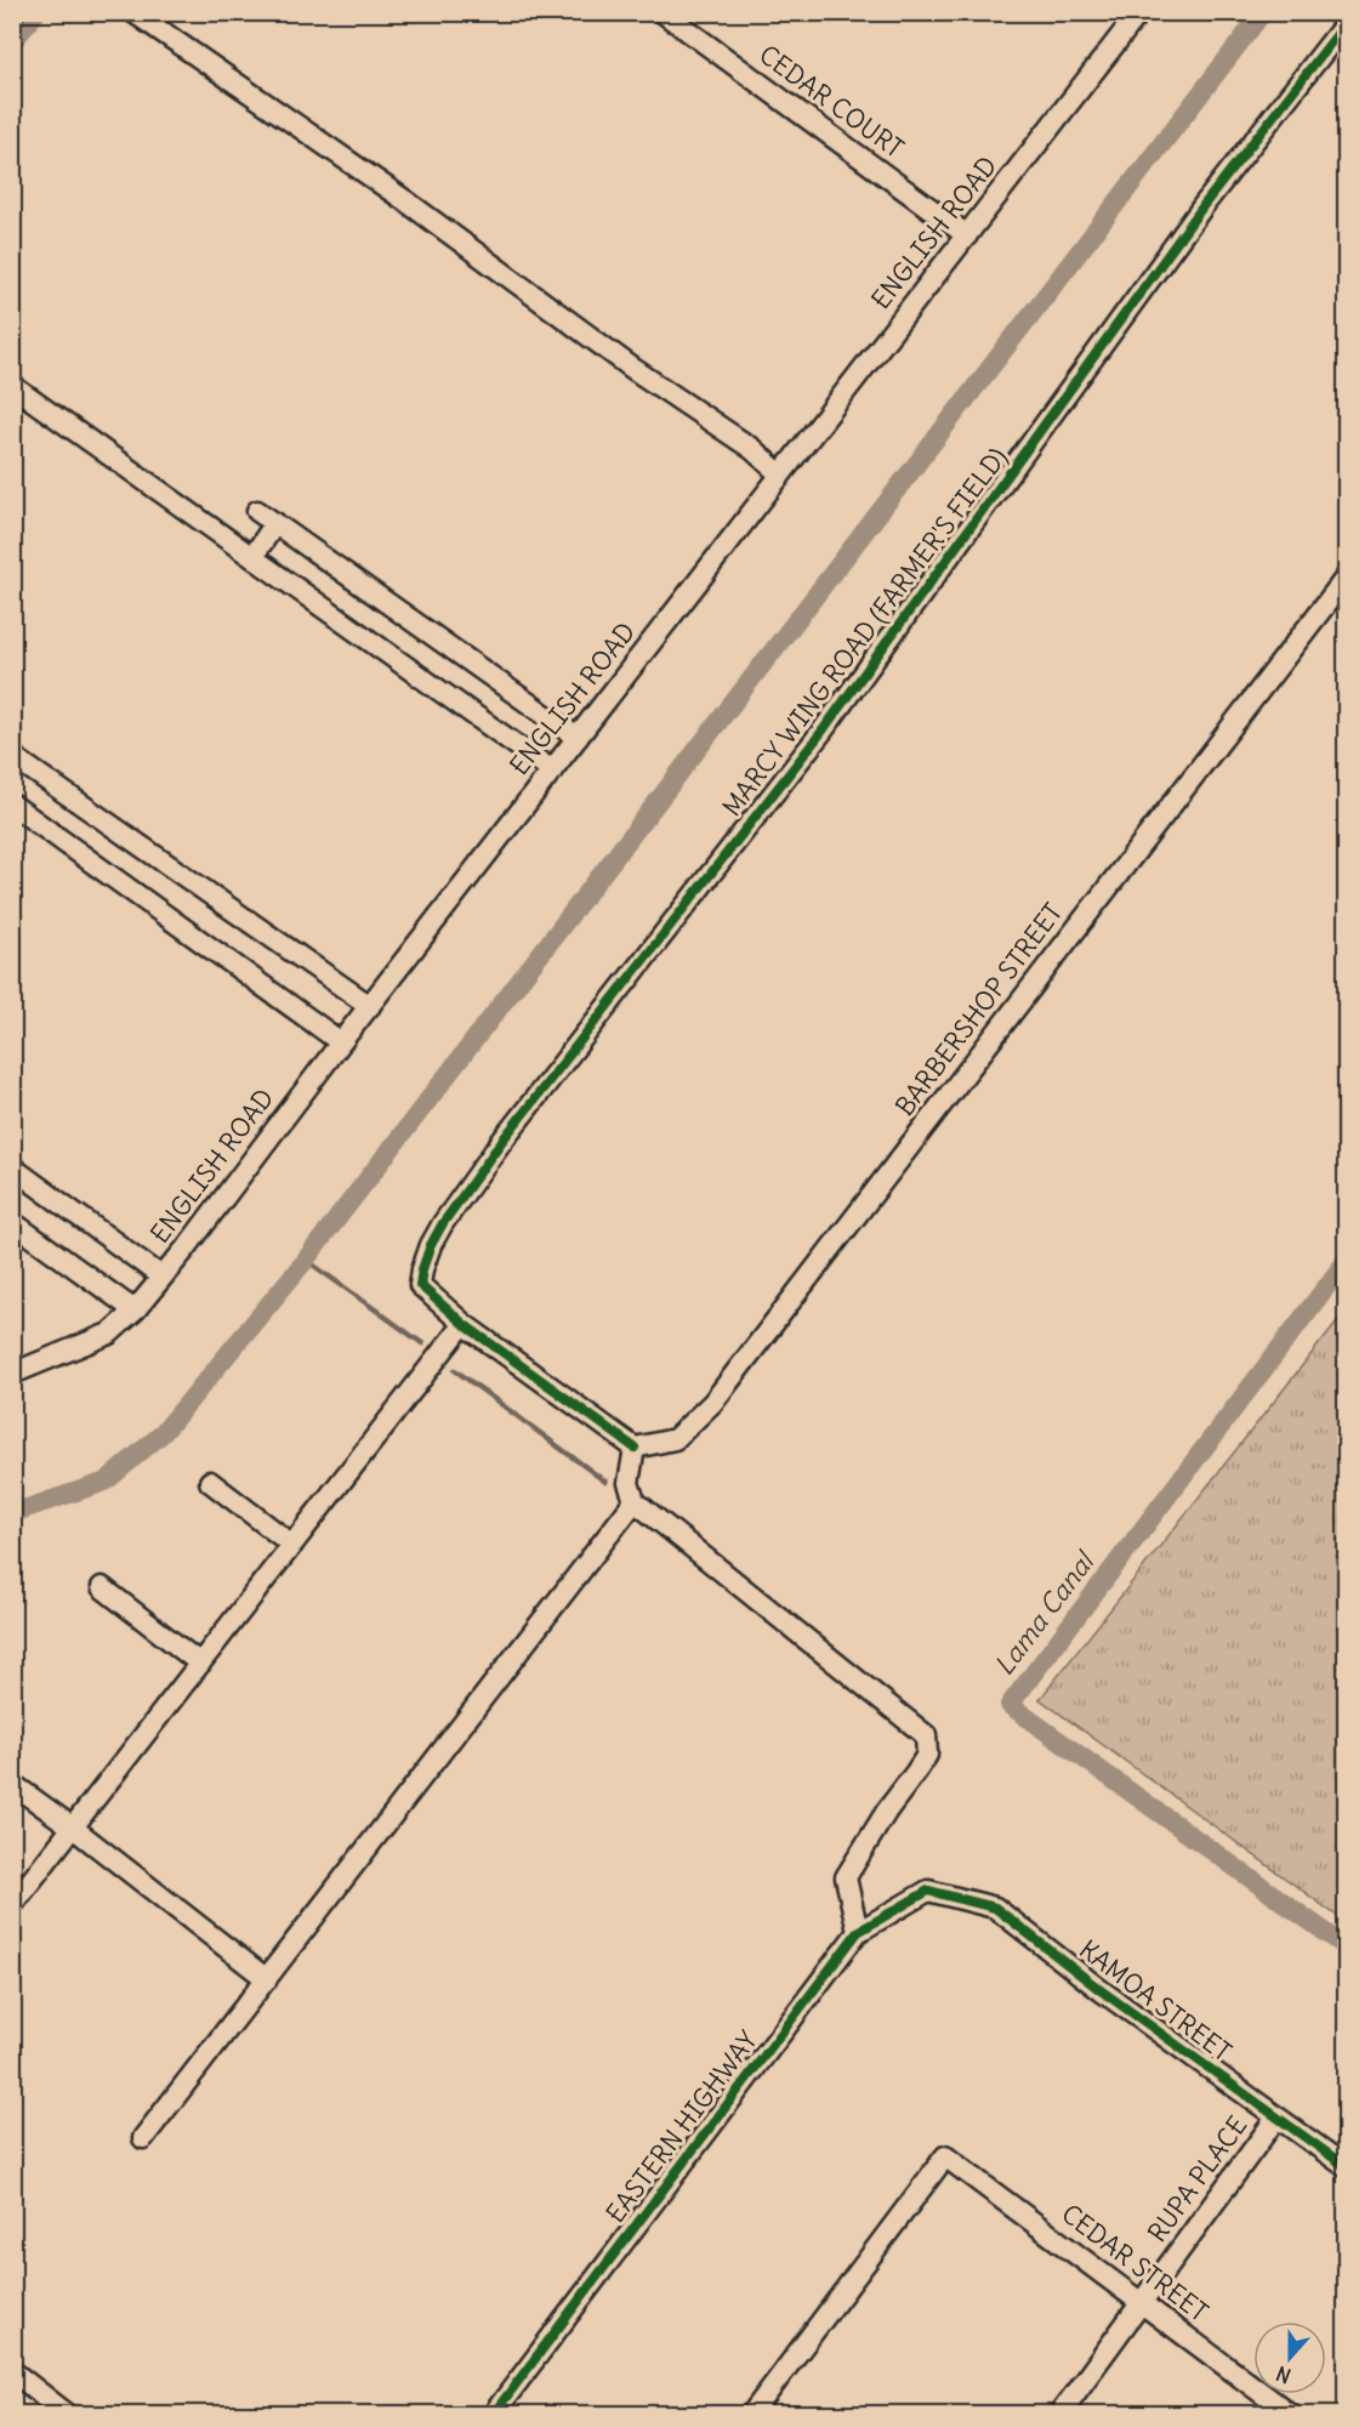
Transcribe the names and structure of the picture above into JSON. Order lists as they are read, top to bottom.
{
  "streets": {
    "street": [
      "CEDAR COURT",
      "ENGLISH ROAD",
      "MARCY WING ROAD (FARMER'S FIELD)",
      "BARBERSHOP STREET",
      "KAMOA STREET",
      "EASTERN HIGHWAY",
      "RUPA PLACE",
      "CEDAR STREET"
    ]
  },
  "crossings": [
    ["CEDAR COURT", "ENGLISH ROAD"],
    ["KAMOA STREET", "EASTERN HIGHWAY"],
    ["KAMOA STREET", "RUPA PLACE"],
    ["RUPA PLACE", "CEDAR STREET"]
  ],
  "water": ["Lama Canal"],
  "north": "bottom"
}
